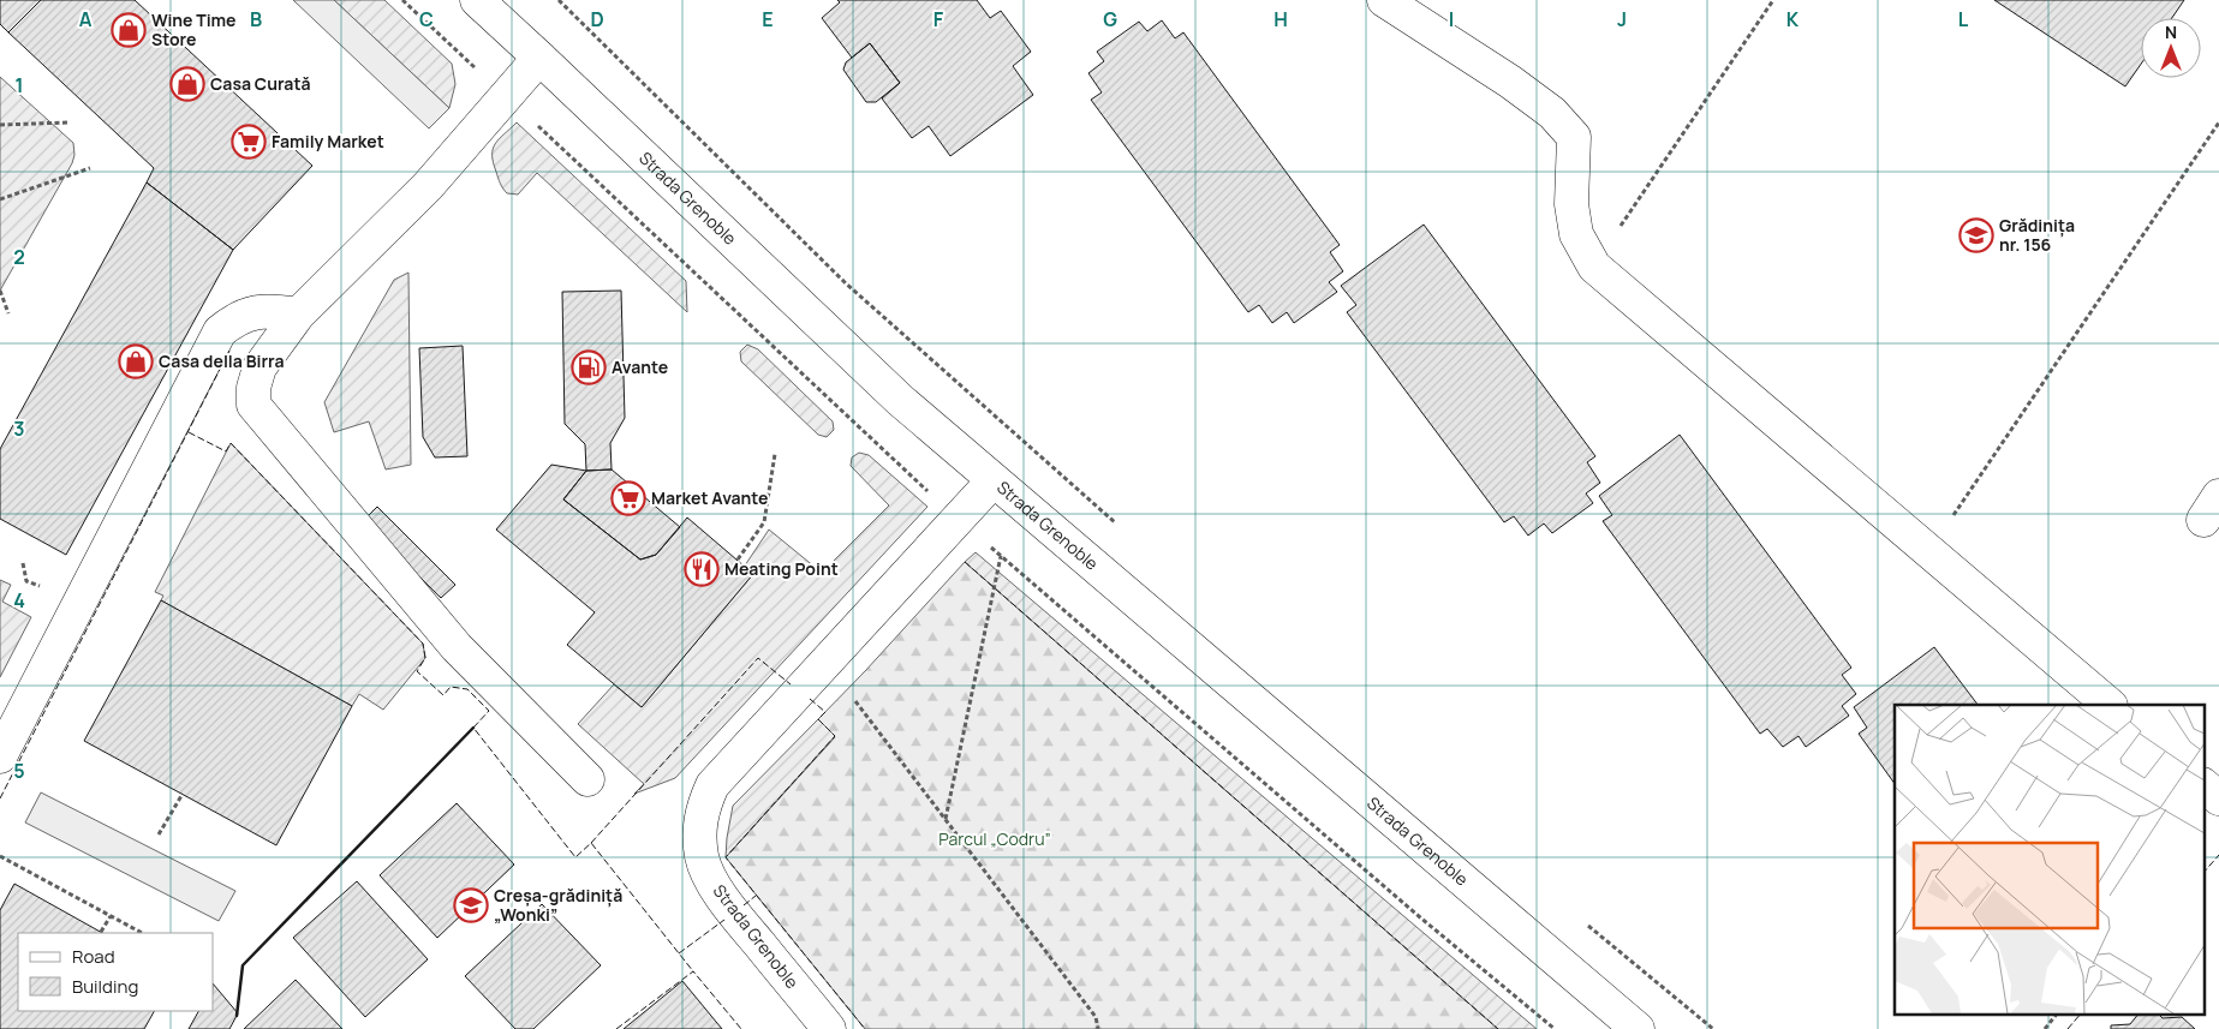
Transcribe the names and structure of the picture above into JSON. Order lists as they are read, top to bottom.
{
  "streets": {
    "main road": ["Strada Grenoble"]
  },
  "parks": ["Parcul „Codru”"],
  "places": {
    "shop": ["Wine Time Store", "Casa Curată", "Casa della Birra"],
    "supermarket": ["Family Market", "Market Avante"],
    "school or university": ["Grădinița nr. 156", "Creșa-grădiniță „Wonki”"],
    "fuel station": ["Avante"],
    "restaurant": ["Meating Point"]
  },
  "legend": ["Road", "Building"],
  "north": "top",
  "grid": {
    "columns": [
      "A",
      "B",
      "C",
      "D",
      "E",
      "F",
      "G",
      "H",
      "I",
      "J",
      "K",
      "L"
    ],
    "rows": [
      "1",
      "2",
      "3",
      "4",
      "5"
    ]
  }
}
